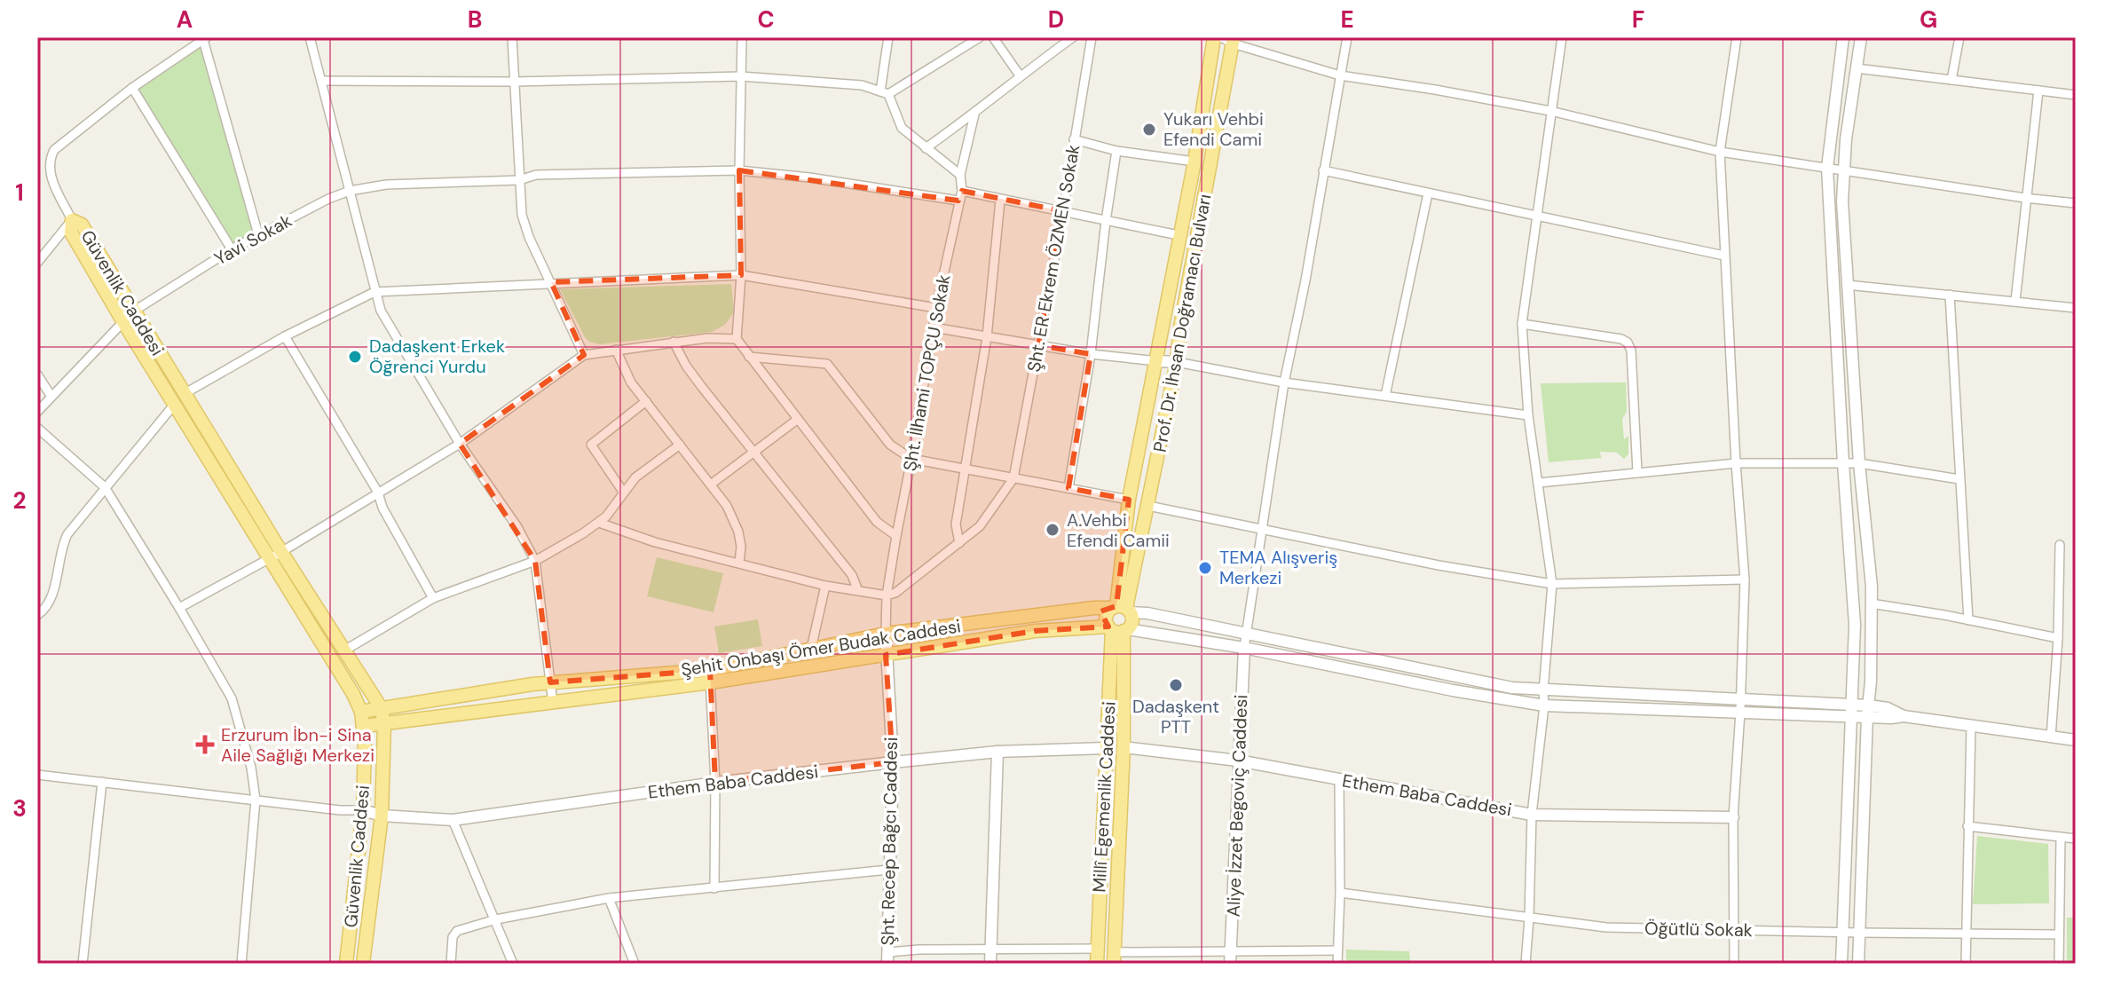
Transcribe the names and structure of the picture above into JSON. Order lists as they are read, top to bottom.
{
  "streets": {
    "main road": [
      "Güvenlik Caddesi",
      "Prof. Dr. İhsan Doğramacı Bulvarı",
      "Şehit Onbaşı Ömer Budak Caddesi",
      "Millî Egemenlik Caddesi"
    ],
    "street": [
      "Yavi Sokak",
      "Şht. ER Ekrem ÖZMEN Sokak",
      "Şht. İlhami TOPÇU Sokak",
      "Ethem Baba Caddesi",
      "Aliye İzzet Begoviç Caddesi",
      "Şht. Recep Bağcı Caddesi",
      "Öğütlü Sokak"
    ]
  },
  "crossings": [
    ["Yavi Sokak", "Şht. ER Ekrem ÖZMEN Sokak"],
    ["Yavi Sokak", "Güvenlik Caddesi"],
    ["Yavi Sokak", "Prof. Dr. İhsan Doğramacı Bulvarı"],
    ["Yavi Sokak", "Şht. İlhami TOPÇU Sokak"],
    ["Güvenlik Caddesi", "Şehit Onbaşı Ömer Budak Caddesi"],
    ["Güvenlik Caddesi", "Ethem Baba Caddesi"],
    ["Prof. Dr. İhsan Doğramacı Bulvarı", "Şehit Onbaşı Ömer Budak Caddesi"],
    ["Şht. İlhami TOPÇU Sokak", "Şehit Onbaşı Ömer Budak Caddesi"],
    ["Şht. İlhami TOPÇU Sokak", "Şht. Recep Bağcı Caddesi"],
    ["Şehit Onbaşı Ömer Budak Caddesi", "Millî Egemenlik Caddesi"],
    ["Şehit Onbaşı Ömer Budak Caddesi", "Şht. Recep Bağcı Caddesi"],
    ["Ethem Baba Caddesi", "Millî Egemenlik Caddesi"],
    ["Ethem Baba Caddesi", "Aliye İzzet Begoviç Caddesi"],
    ["Ethem Baba Caddesi", "Şht. Recep Bağcı Caddesi"]
  ],
  "places": {
    "other": [
      "Yukarı Vehbi Efendi Cami",
      "Dadaşkent Erkek Öğrenci Yurdu",
      "A.Vehbi Efendi Camii",
      "TEMA Alışveriş Merkezi",
      "Dadaşkent PTT"
    ],
    "health": ["Erzurum İbn-i Sina Aile Sağlığı Merkezi"]
  },
  "grid": {
    "columns": [
      "A",
      "B",
      "C",
      "D",
      "E",
      "F",
      "G"
    ],
    "rows": ["1", "2", "3"]
  }
}
